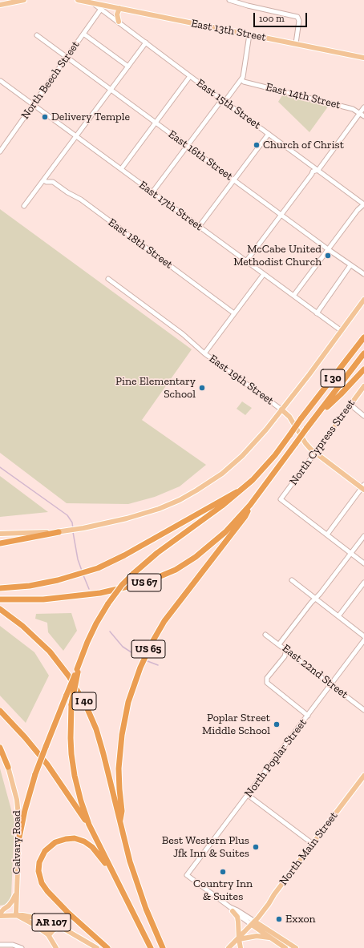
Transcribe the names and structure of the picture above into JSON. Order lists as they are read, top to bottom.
{
  "streets": {
    "highway": [
      "I 30",
      "US 67",
      "US 65",
      "I 40"
    ],
    "main road": [
      "East 13th Street",
      "East 19th Street",
      "North Cypress Street",
      "Calvary Road",
      "North Main Street",
      "AR 107"
    ],
    "street": [
      "North Beech Street",
      "East 14th Street",
      "East 15th Street",
      "East 16th Street",
      "East 17th Street",
      "East 18th Street",
      "East 22nd Street",
      "North Poplar Street"
    ]
  },
  "crossings": [
    ["East 13th Street", "East 15th Street"],
    ["North Beech Street", "East 15th Street"],
    ["North Beech Street", "East 16th Street"],
    ["North Beech Street", "East 17th Street"],
    ["I 30", "US 67"],
    ["I 30", "US 65"],
    ["East 19th Street", "North Cypress Street"],
    ["US 67", "US 65"],
    ["US 65", "I 40"],
    ["East 22nd Street", "North Poplar Street"],
    ["Calvary Road", "AR 107"]
  ],
  "places": [
    "Delivery Temple",
    "Church of Christ",
    "McCabe United Methodist Church",
    "Pine Elementary School",
    "Poplar Street Middle School",
    "Best Western Plus Jfk Inn & Suites",
    "Country Inn & Suites",
    "Exxon"
  ],
  "scale_bar": "100 m"
}
